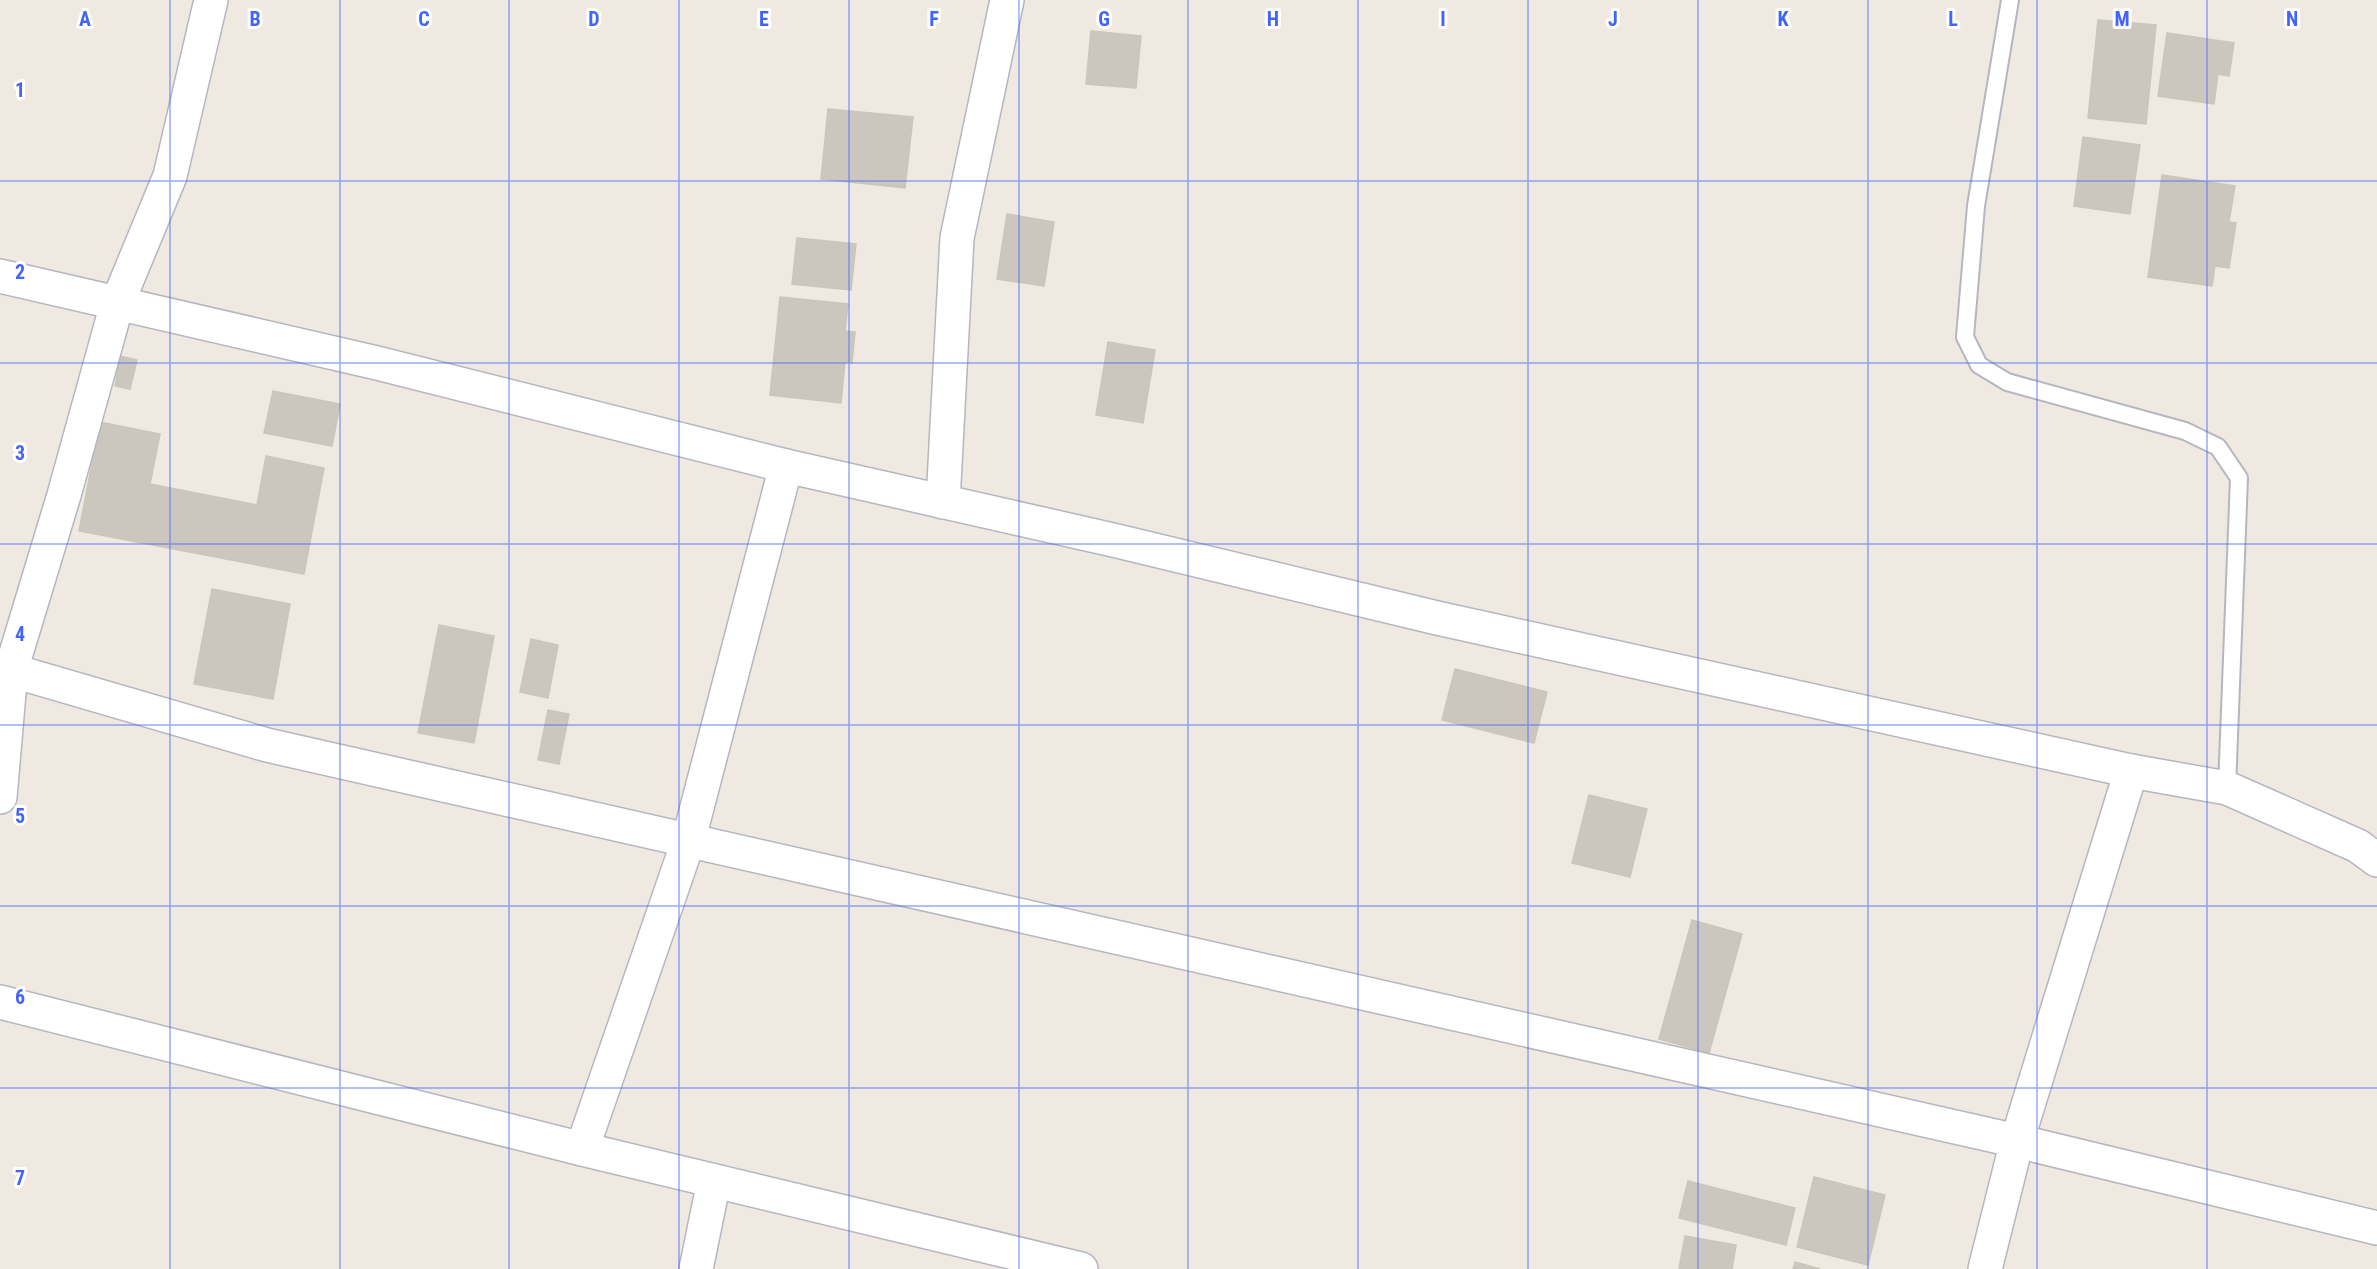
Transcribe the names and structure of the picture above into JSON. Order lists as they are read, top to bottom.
{
  "grid": {
    "columns": [
      "A",
      "B",
      "C",
      "D",
      "E",
      "F",
      "G",
      "H",
      "I",
      "J",
      "K",
      "L",
      "M",
      "N"
    ],
    "rows": [
      "1",
      "2",
      "3",
      "4",
      "5",
      "6",
      "7"
    ]
  }
}
